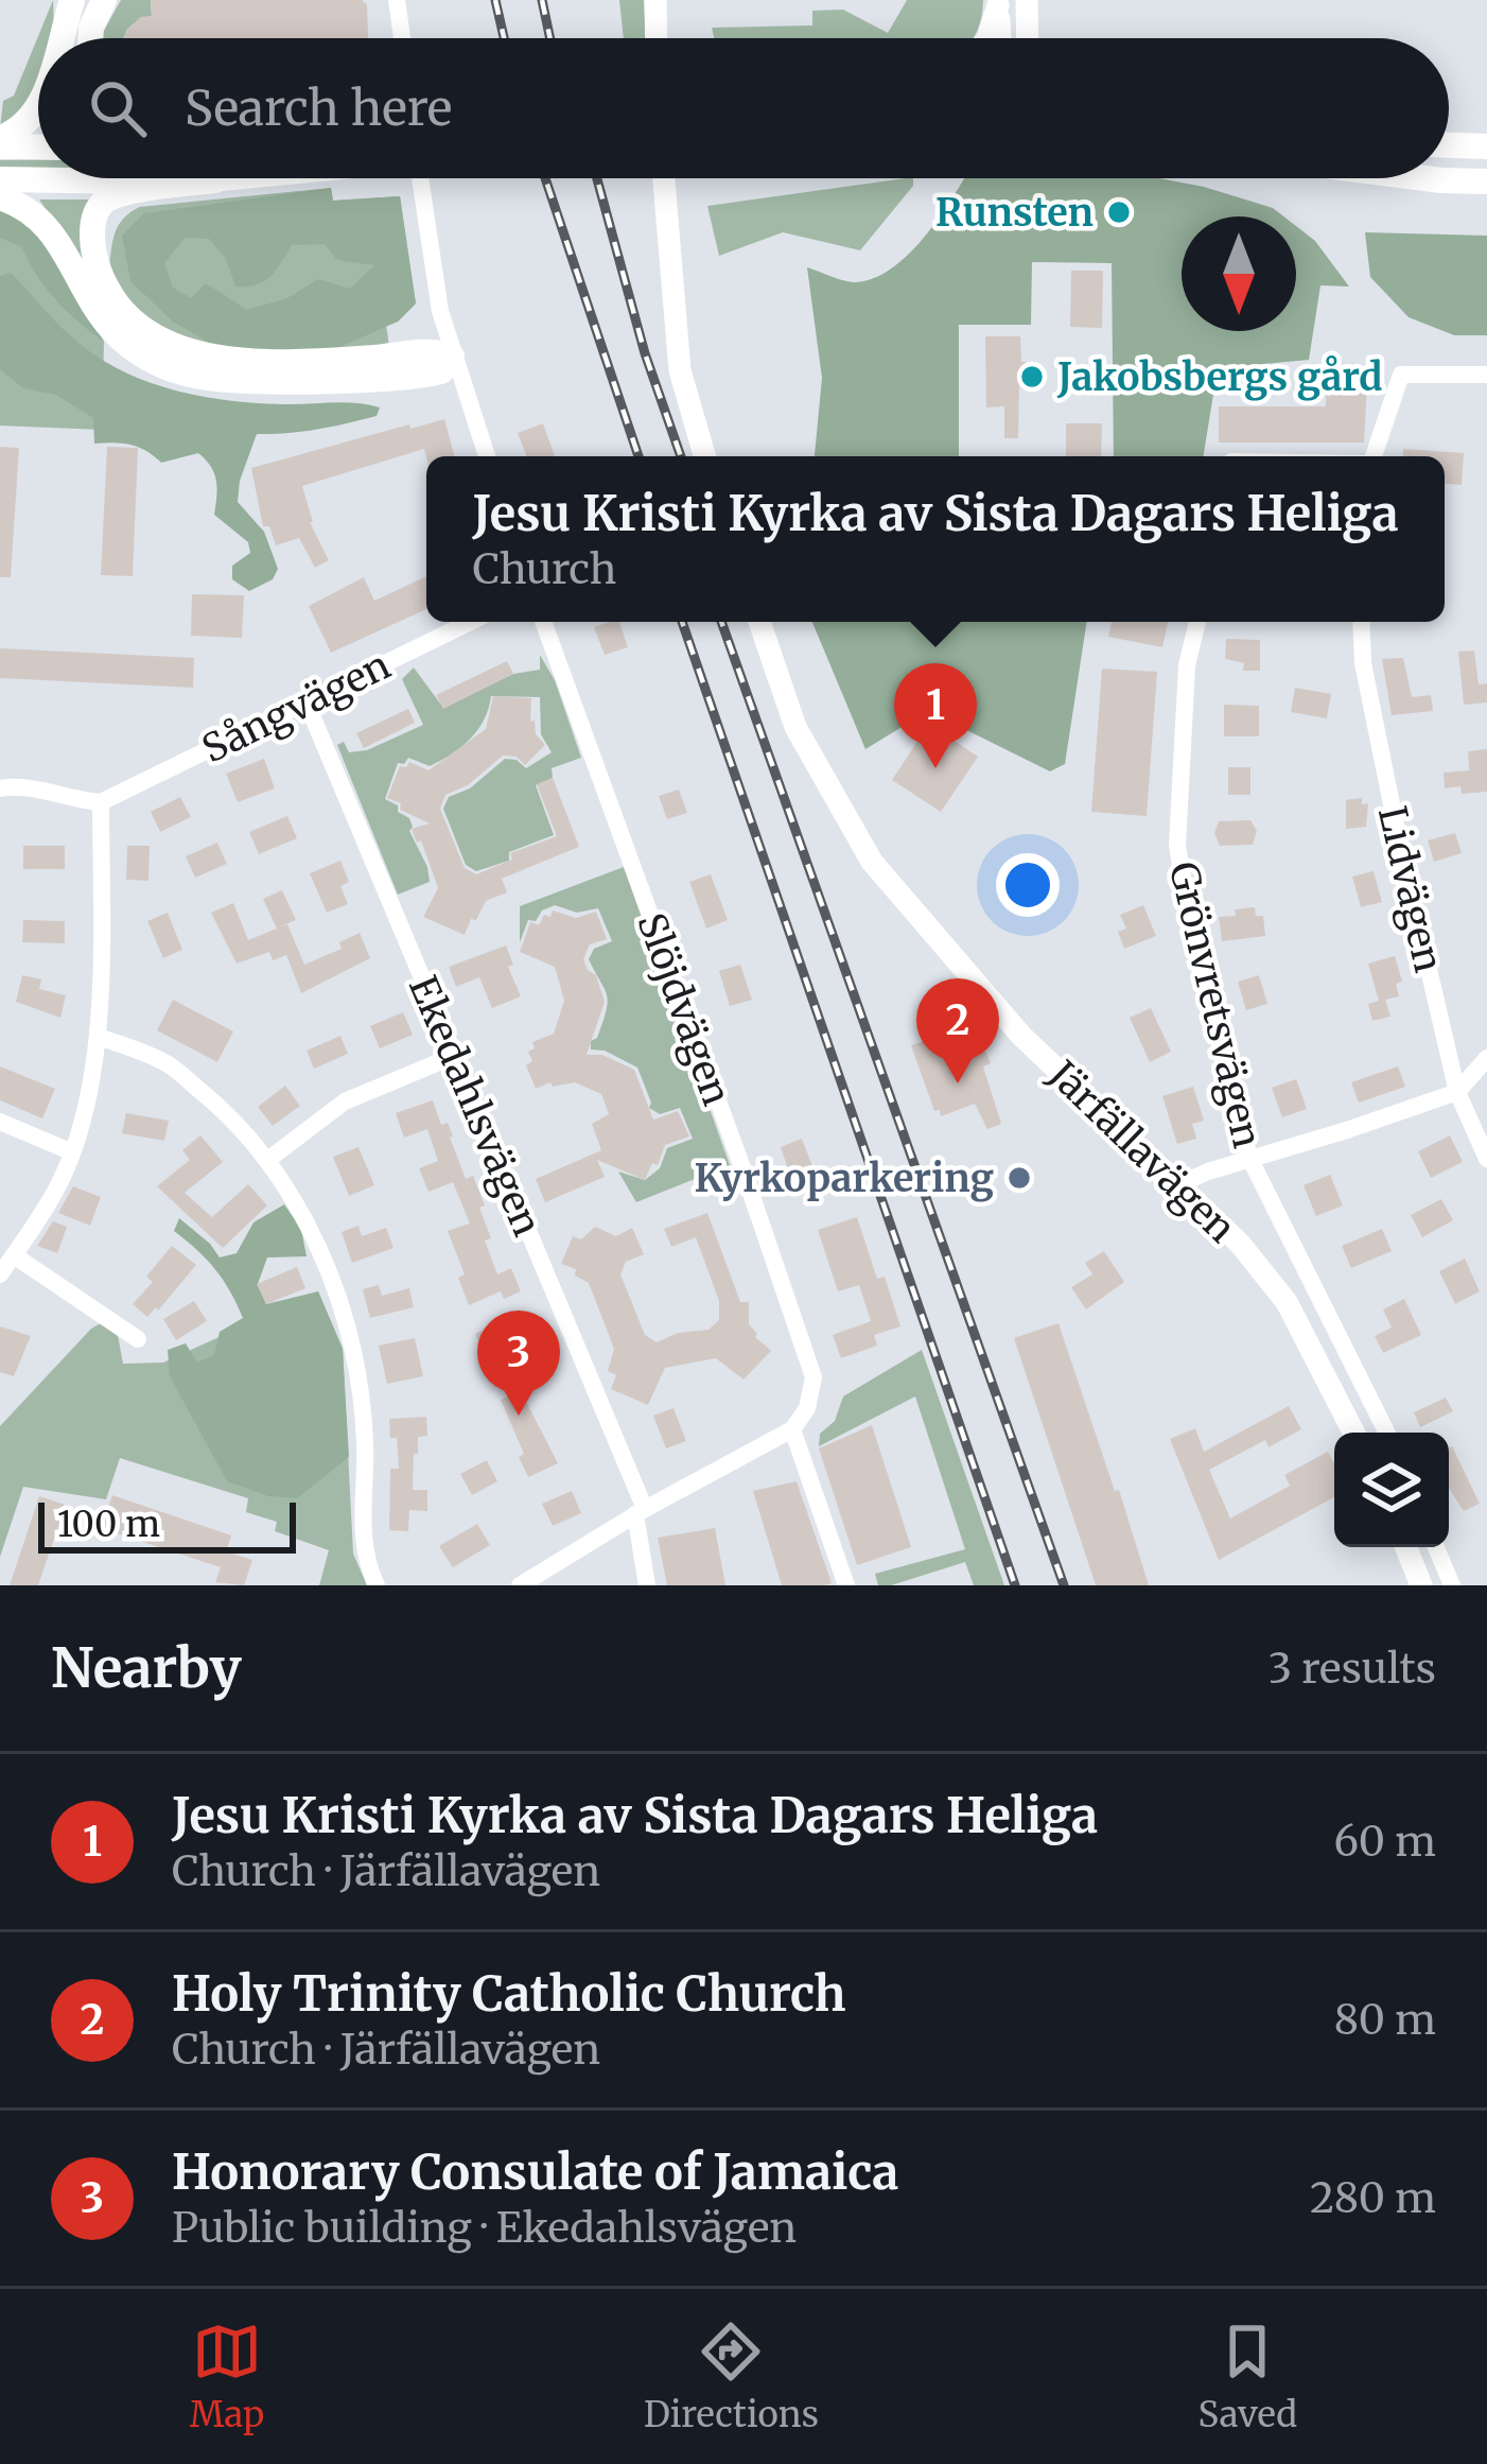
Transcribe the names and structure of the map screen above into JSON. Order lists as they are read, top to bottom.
{
  "streets": {
    "street": [
      "Sångvägen",
      "Lidvägen",
      "Grönvretsvägen",
      "Slöjdvägen",
      "Ekedahlsvägen",
      "Järfällavägen"
    ]
  },
  "crossings": [
    ["Sångvägen", "Ekedahlsvägen"]
  ],
  "places": ["Runsten", "Jakobsbergs gård", "Kyrkoparkering"],
  "scale_bar": "100 m",
  "north": "bottom",
  "page": {
    "search": "Search here",
    "popup": ["Jesu Kristi Kyrka av Sista Dagars Heliga", "Church"],
    "pins": ["1", "2", "3"],
    "scale": "100 m",
    "heading": ["Nearby", "3 results"],
    "list": [
      {
        "mark": "1",
        "name": "Jesu Kristi Kyrka av Sista Dagars Heliga",
        "note": "Church · Järfällavägen",
        "value": "60 m"
      },
      {
        "mark": "2",
        "name": "Holy Trinity Catholic Church",
        "note": "Church · Järfällavägen",
        "value": "80 m"
      },
      {
        "mark": "3",
        "name": "Honorary Consulate of Jamaica",
        "note": "Public building · Ekedahlsvägen",
        "value": "280 m"
      }
    ],
    "nav": ["Map", "Directions", "Saved"]
  }
}
